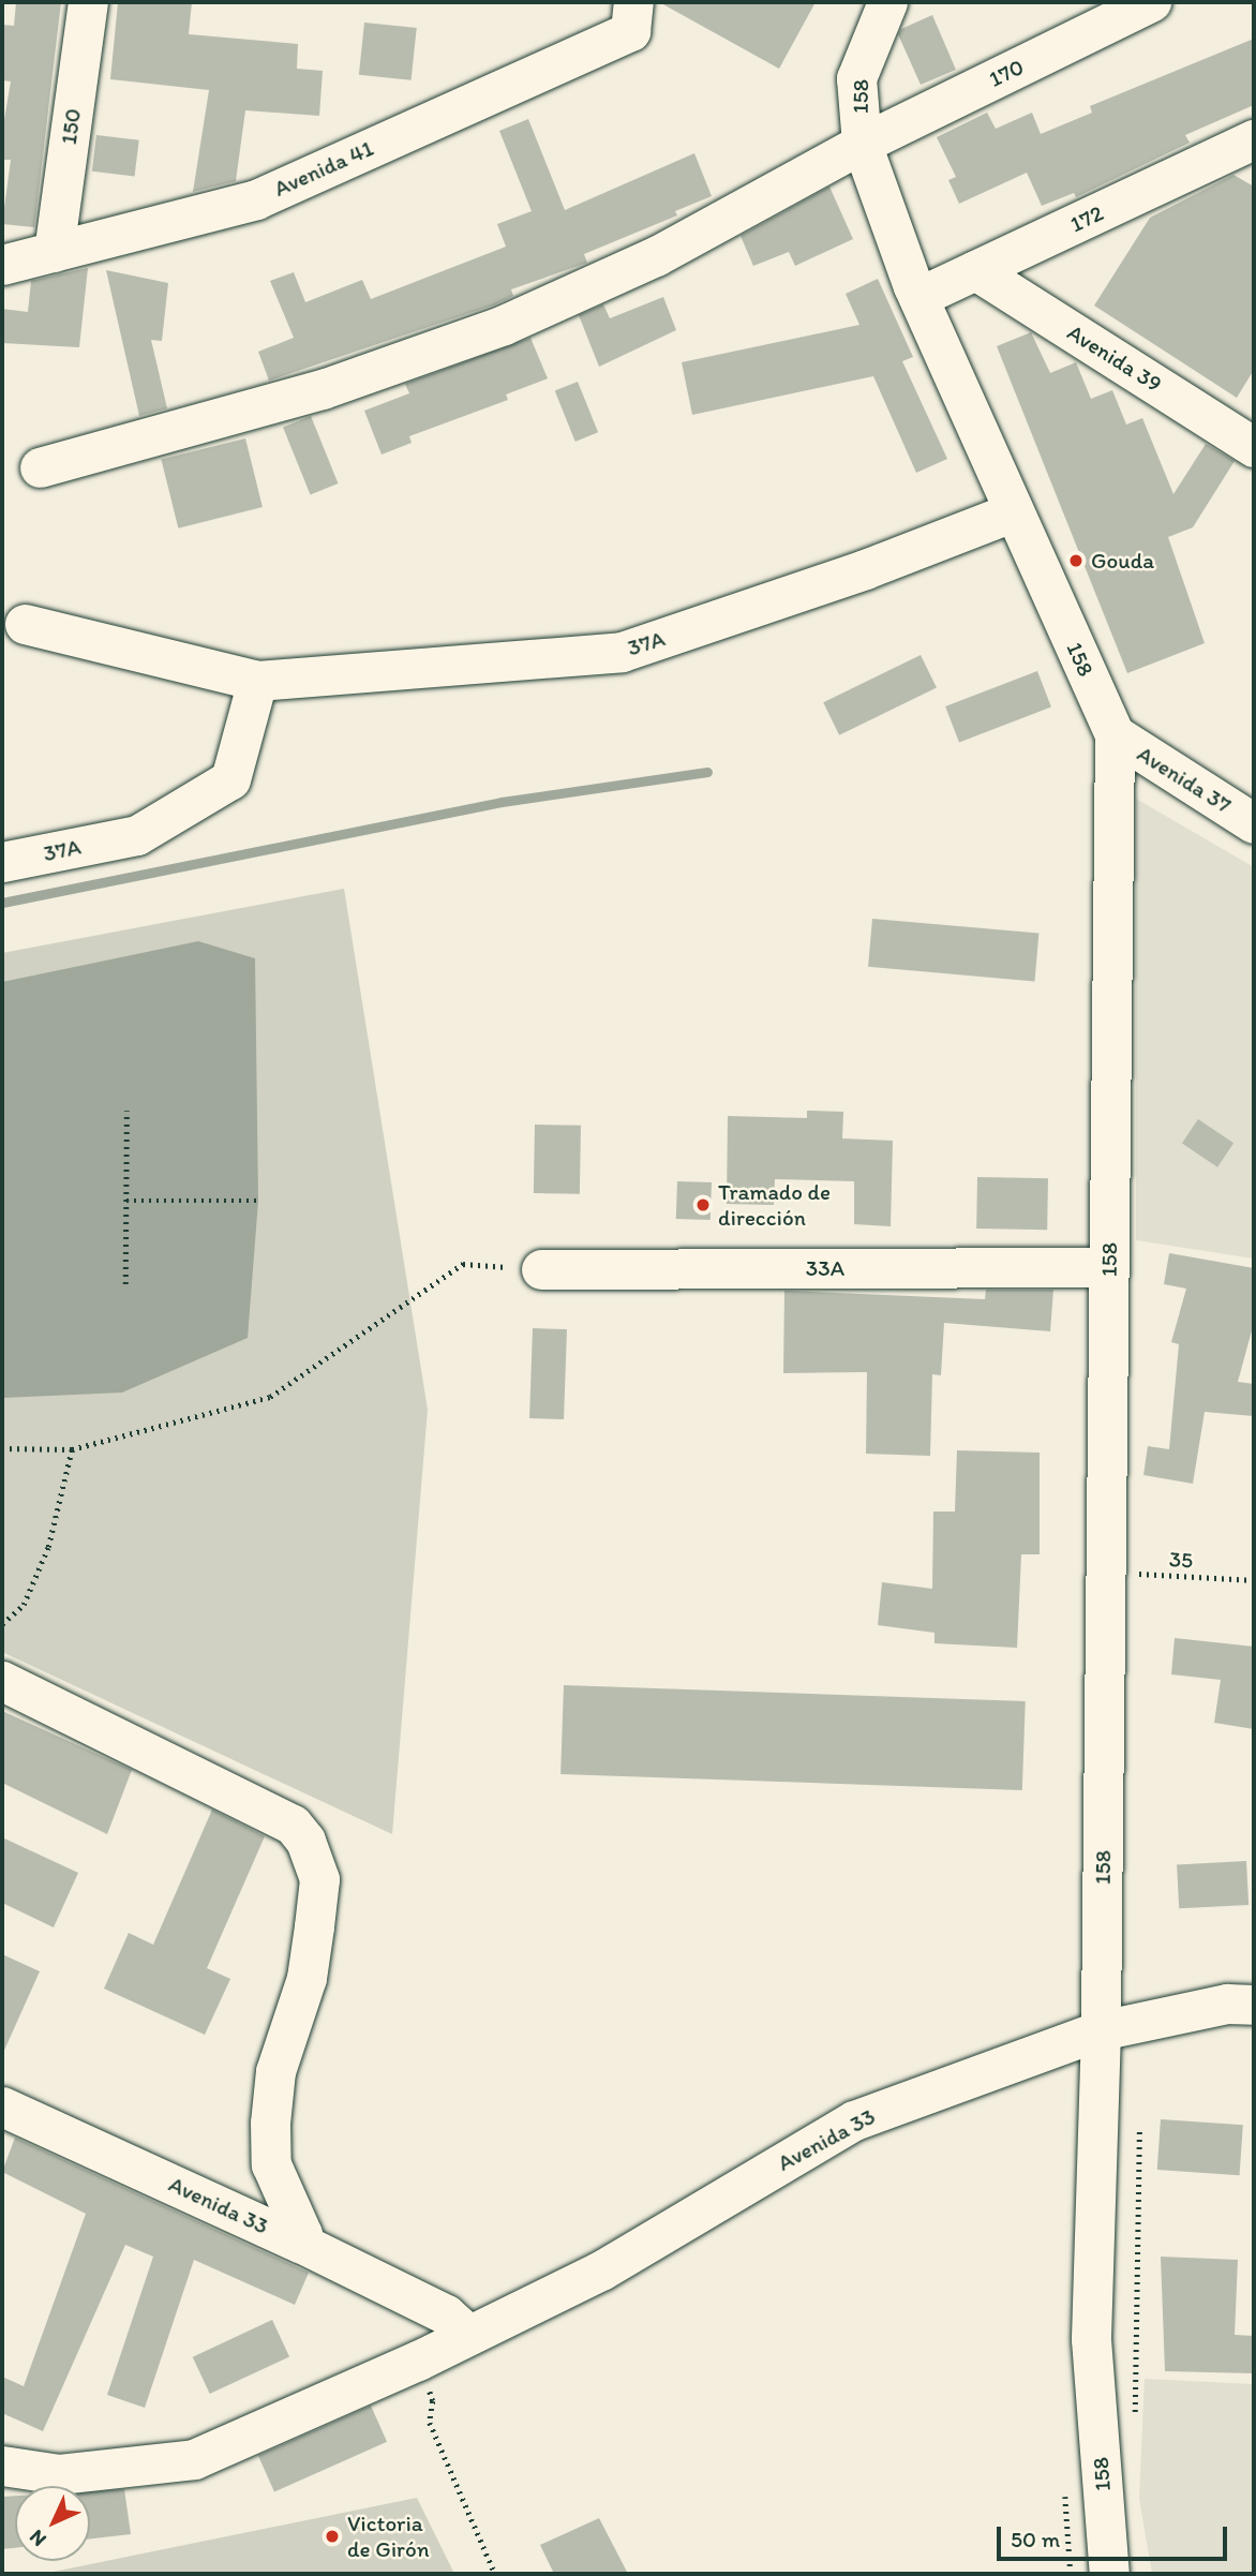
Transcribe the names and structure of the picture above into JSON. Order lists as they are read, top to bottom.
{
  "streets": {
    "street": [
      "170",
      "158",
      "150",
      "Avenida 41",
      "172",
      "Avenida 39",
      "37A",
      "Avenida 37",
      "33A",
      "Avenida 33"
    ],
    "path": ["35"]
  },
  "crossings": [
    ["170", "158"],
    ["158", "172"],
    ["158", "37A"],
    ["158", "Avenida 37"],
    ["158", "33A"],
    ["158", "35"],
    ["158", "Avenida 33"],
    ["150", "Avenida 41"],
    ["172", "Avenida 39"]
  ],
  "places": ["Gouda", "Tramado de dirección", "Victoria de Girón"],
  "scale_bar": "50 m",
  "north": "bottom left"
}
